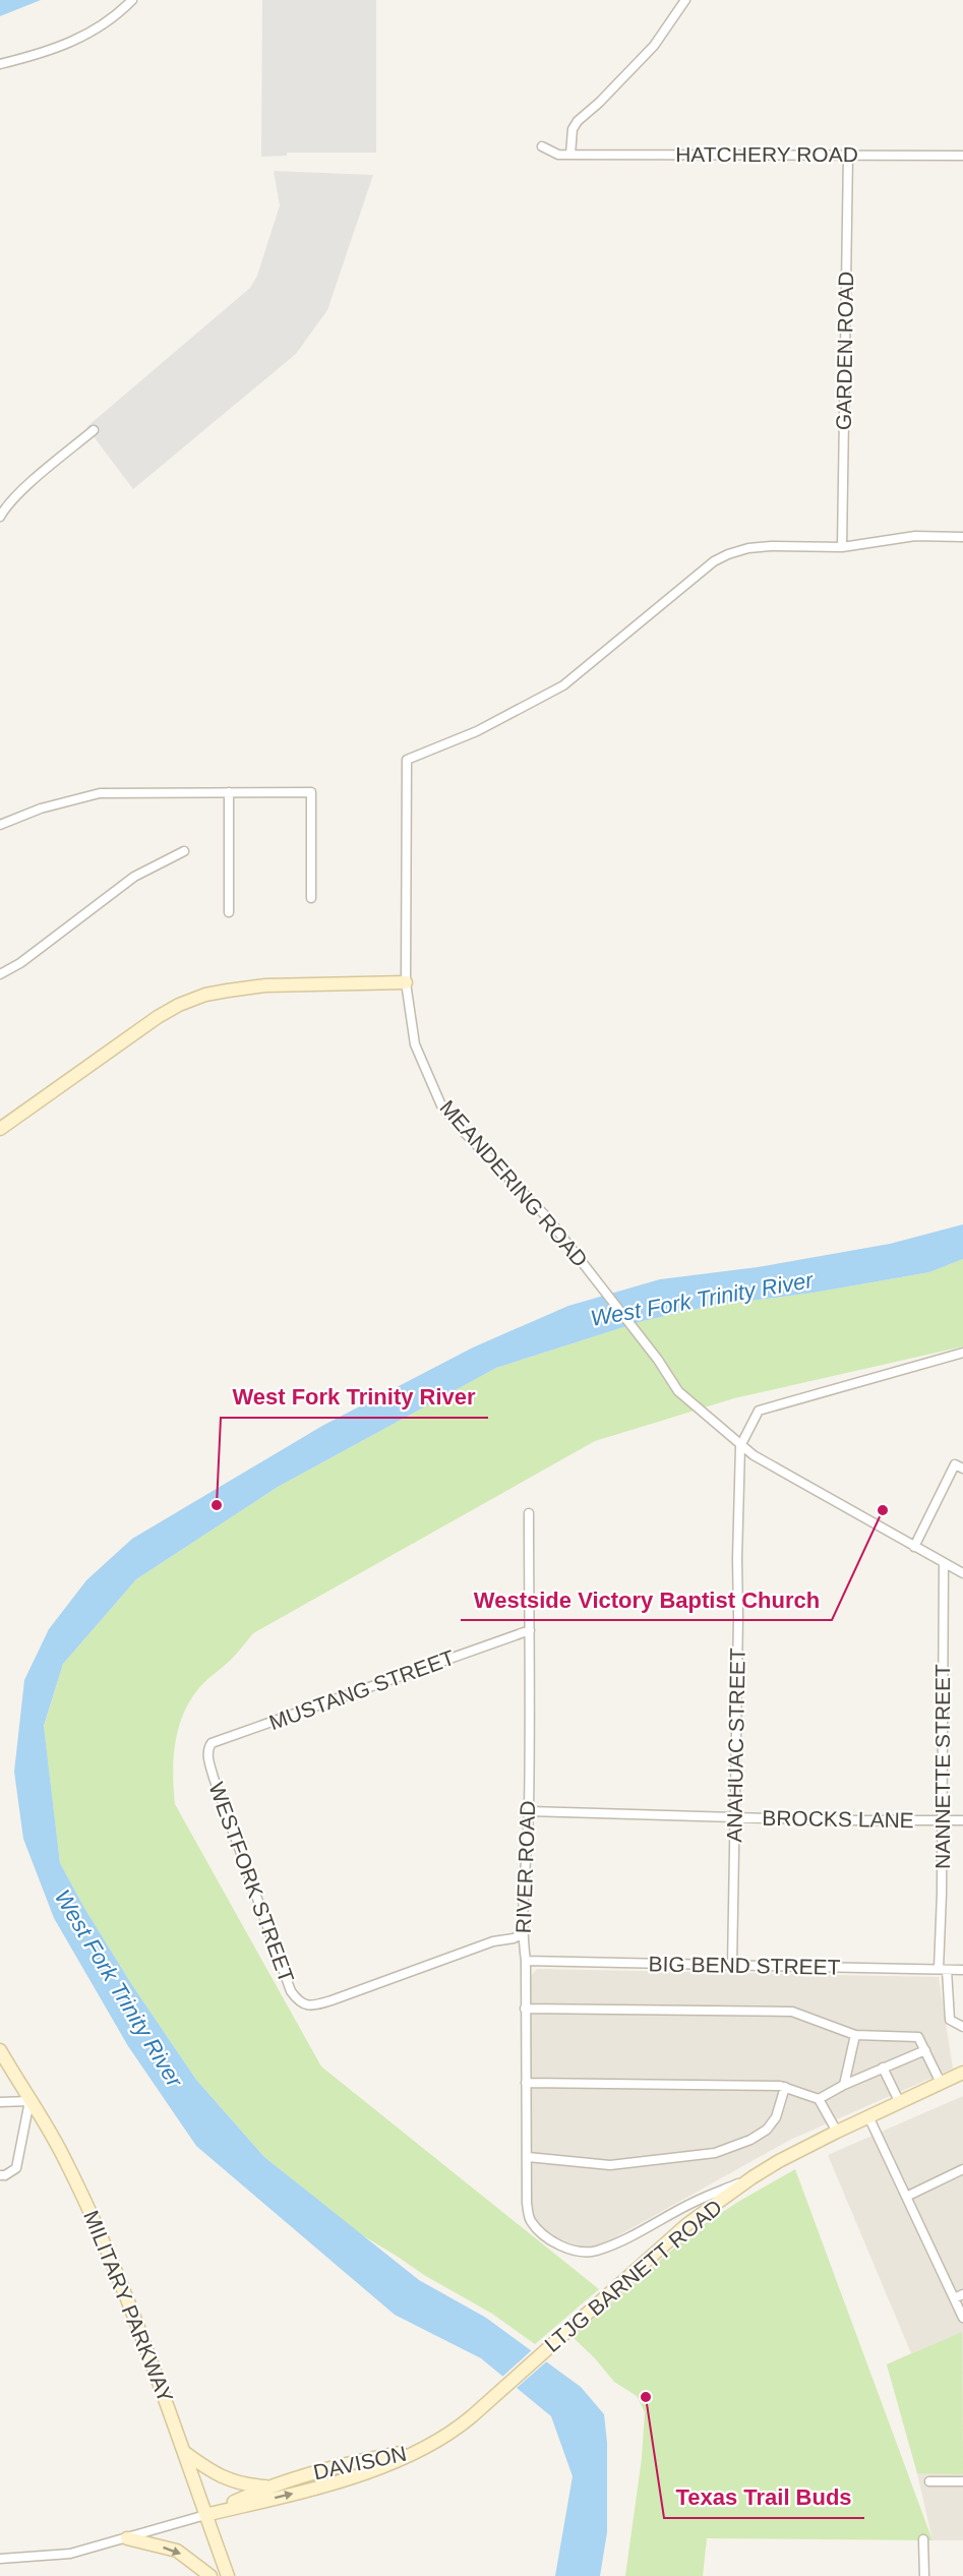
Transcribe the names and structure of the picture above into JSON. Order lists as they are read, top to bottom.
{
  "streets": {
    "street": [
      "HATCHERY ROAD",
      "GARDEN ROAD",
      "MEANDERING ROAD",
      "MUSTANG STREET",
      "ANAHUAC STREET",
      "NANNETTE STREET",
      "BROCKS LANE",
      "RIVER ROAD",
      "WESTFORK STREET",
      "BIG BEND STREET",
      "LTJG BARNETT ROAD",
      "MILITARY PARKWAY",
      "DAVISON"
    ]
  },
  "crossings": [
    ["HATCHERY ROAD", "GARDEN ROAD"],
    ["GARDEN ROAD", "MEANDERING ROAD"],
    ["MEANDERING ROAD", "ANAHUAC STREET"],
    ["MEANDERING ROAD", "NANNETTE STREET"],
    ["MUSTANG STREET", "RIVER ROAD"],
    ["MUSTANG STREET", "WESTFORK STREET"],
    ["ANAHUAC STREET", "BROCKS LANE"],
    ["ANAHUAC STREET", "BIG BEND STREET"],
    ["NANNETTE STREET", "BROCKS LANE"],
    ["NANNETTE STREET", "BIG BEND STREET"],
    ["BROCKS LANE", "RIVER ROAD"],
    ["RIVER ROAD", "WESTFORK STREET"],
    ["RIVER ROAD", "BIG BEND STREET"],
    ["RIVER ROAD", "LTJG BARNETT ROAD"],
    ["LTJG BARNETT ROAD", "DAVISON"],
    ["MILITARY PARKWAY", "DAVISON"]
  ],
  "water": ["West Fork Trinity River"],
  "places": ["West Fork Trinity River", "Westside Victory Baptist Church", "Texas Trail Buds"]
}
